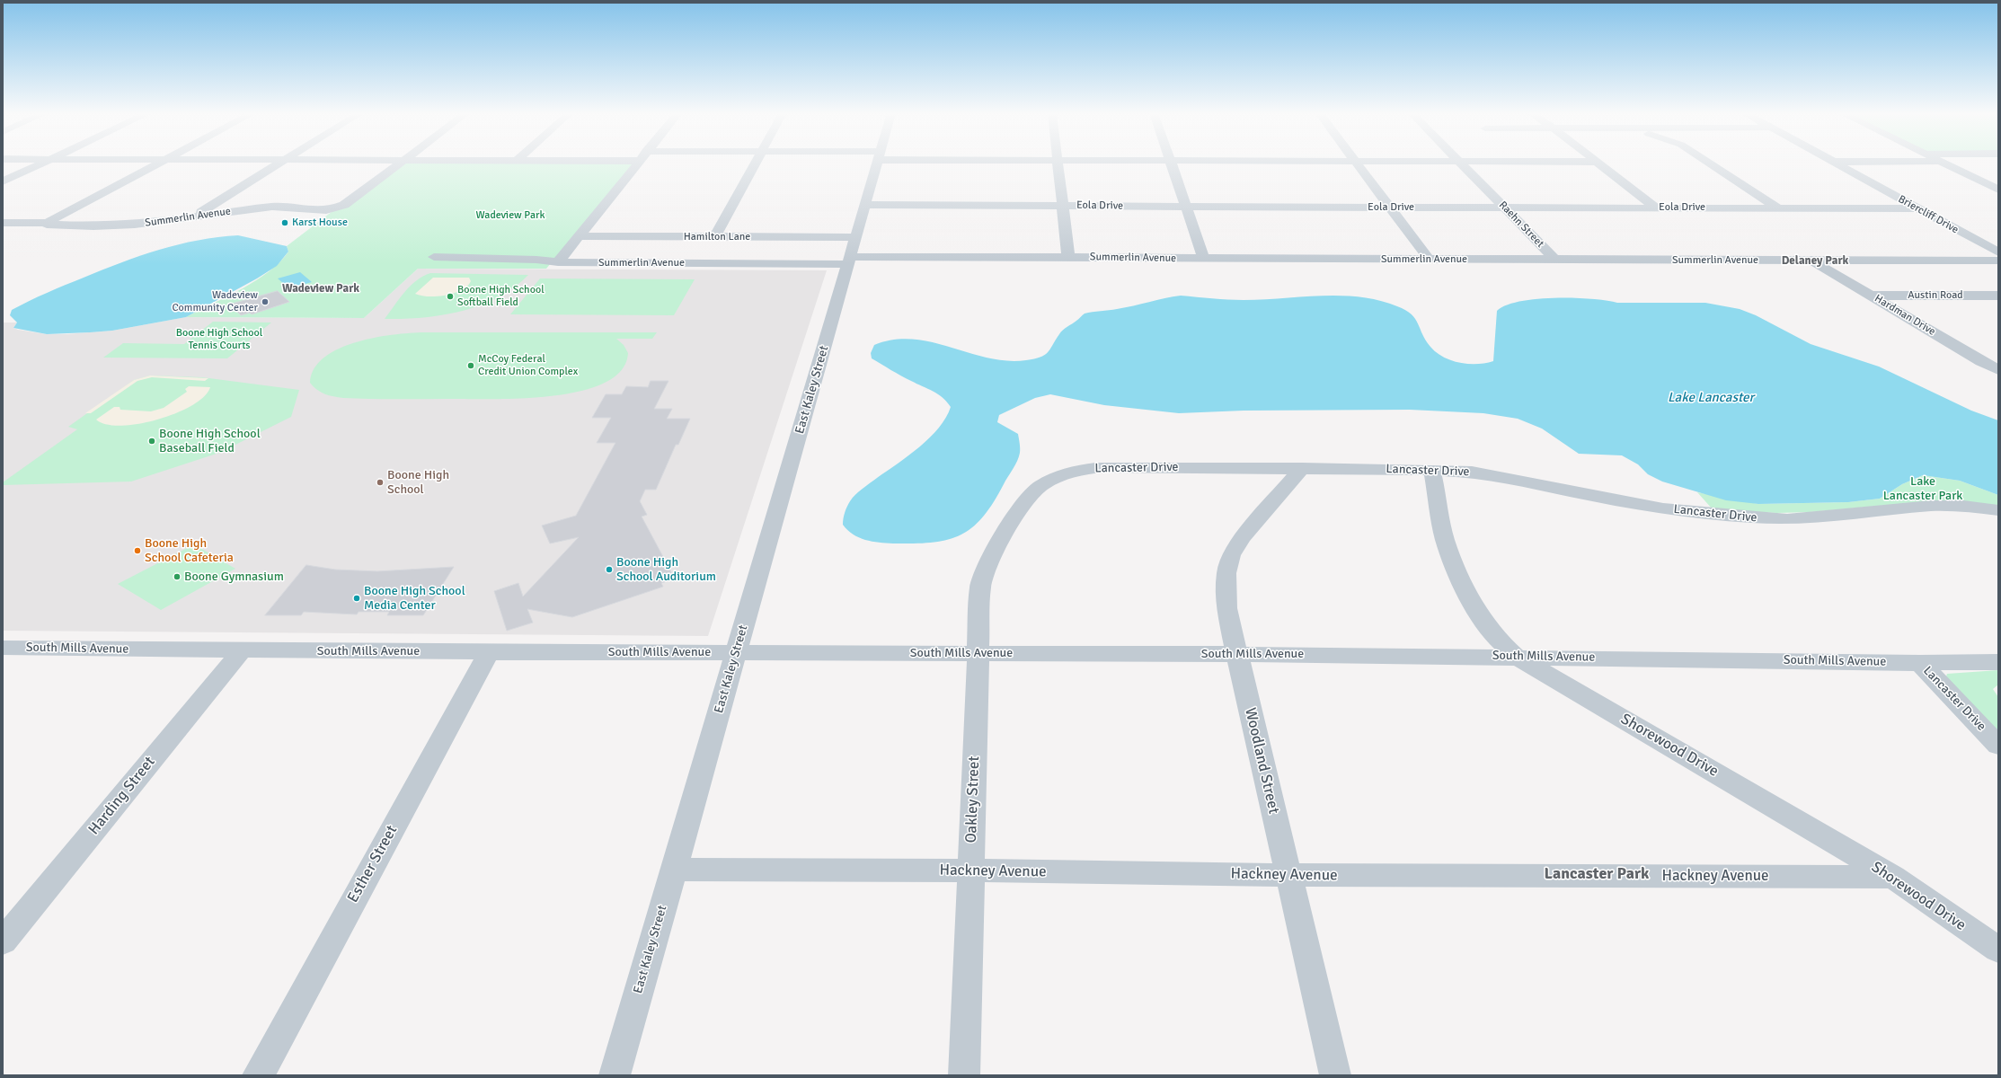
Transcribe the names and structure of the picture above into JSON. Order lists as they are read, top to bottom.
{
  "streets": {
    "street": [
      "Eola Drive",
      "Briercliff Drive",
      "Summerlin Avenue",
      "Raehn Street",
      "Hamilton Lane",
      "Austin Road",
      "Hardman Drive",
      "East Kaley Street",
      "Lancaster Drive",
      "South Mills Avenue",
      "Shorewood Drive",
      "Woodland Street",
      "Harding Street",
      "Oakley Street",
      "Esther Street",
      "Hackney Avenue"
    ]
  },
  "crossings": [
    ["Eola Drive", "Briercliff Drive"],
    ["Eola Drive", "Raehn Street"],
    ["Eola Drive", "East Kaley Street"],
    ["Summerlin Avenue", "Raehn Street"],
    ["Summerlin Avenue", "Hardman Drive"],
    ["Summerlin Avenue", "East Kaley Street"],
    ["Hamilton Lane", "East Kaley Street"],
    ["Austin Road", "Hardman Drive"],
    ["East Kaley Street", "South Mills Avenue"],
    ["East Kaley Street", "Hackney Avenue"],
    ["Lancaster Drive", "South Mills Avenue"],
    ["Lancaster Drive", "Shorewood Drive"],
    ["Lancaster Drive", "Woodland Street"],
    ["Lancaster Drive", "Oakley Street"],
    ["South Mills Avenue", "Shorewood Drive"],
    ["South Mills Avenue", "Woodland Street"],
    ["South Mills Avenue", "Harding Street"],
    ["South Mills Avenue", "Oakley Street"],
    ["South Mills Avenue", "Esther Street"],
    ["Shorewood Drive", "Hackney Avenue"],
    ["Woodland Street", "Hackney Avenue"],
    ["Oakley Street", "Hackney Avenue"]
  ],
  "districts": ["Delaney Park", "Wadeview Park", "Lancaster Park"],
  "water": ["Lake Lancaster"],
  "parks": ["Wadeview Park", "Boone High School Tennis Courts", "Lake Lancaster Park"],
  "places": [
    "Karst House",
    "Boone High School Softball Field",
    "Wadeview Community Center",
    "McCoy Federal Credit Union Complex",
    "Boone High School Baseball Field",
    "Boone High School",
    "Boone High School Cafeteria",
    "Boone High School Auditorium",
    "Boone Gymnasium",
    "Boone High School Media Center"
  ]
}
